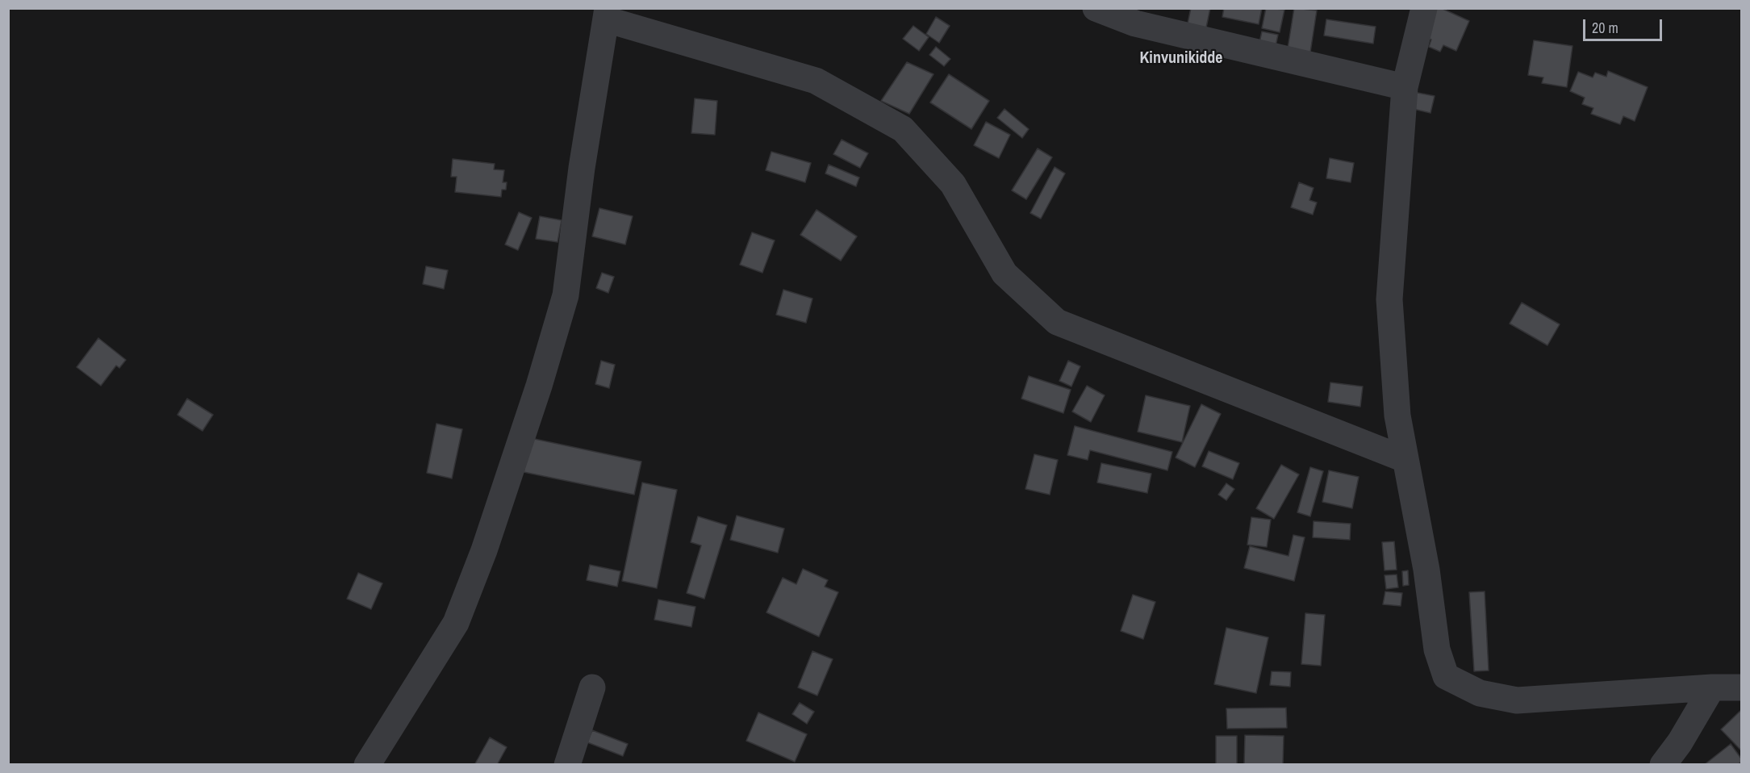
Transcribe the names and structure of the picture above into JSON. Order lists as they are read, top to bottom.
{
  "districts": ["Kinvunikidde"],
  "scale_bar": "20 m"
}
